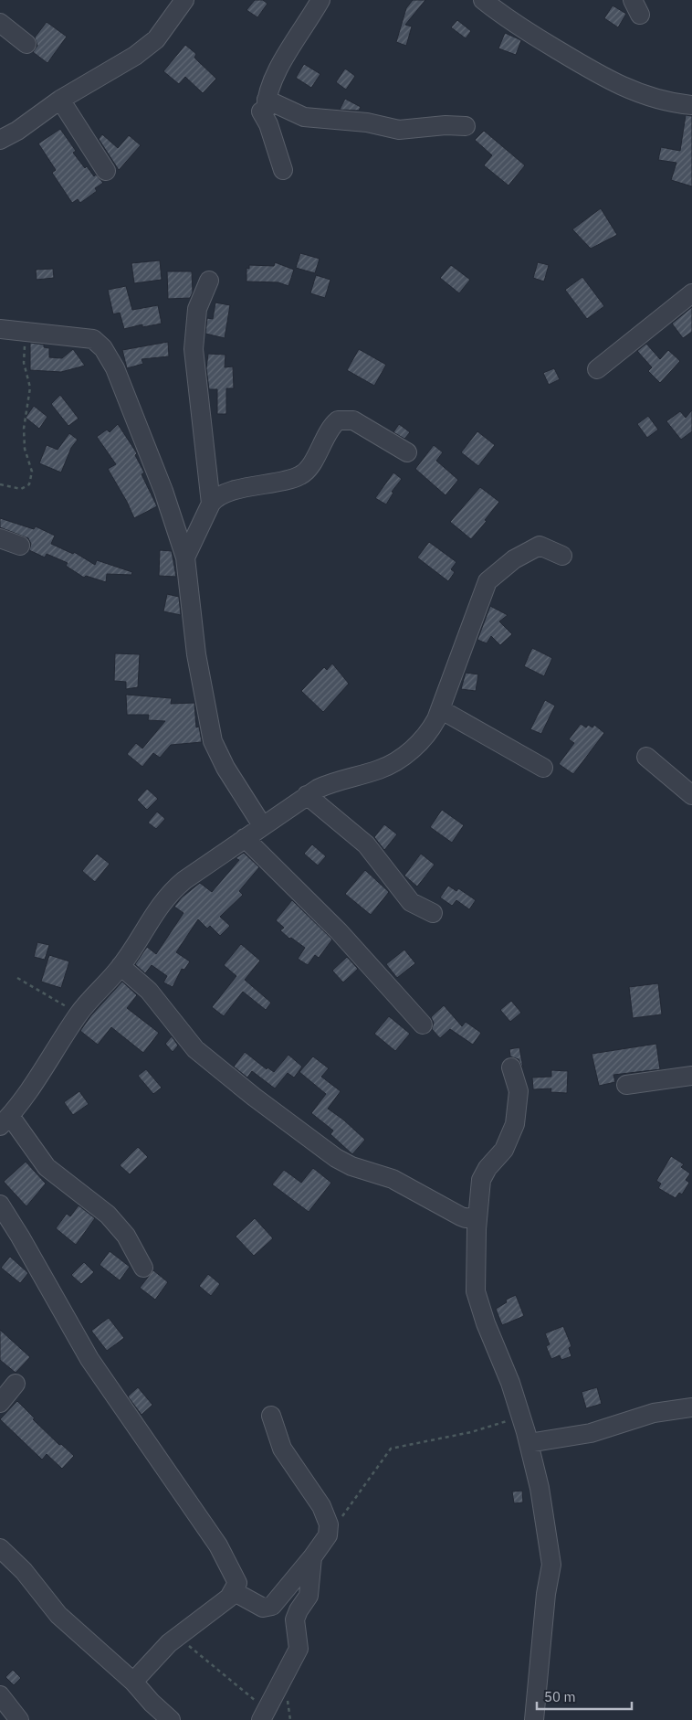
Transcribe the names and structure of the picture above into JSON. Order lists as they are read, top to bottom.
{
  "scale_bar": "50 m"
}
